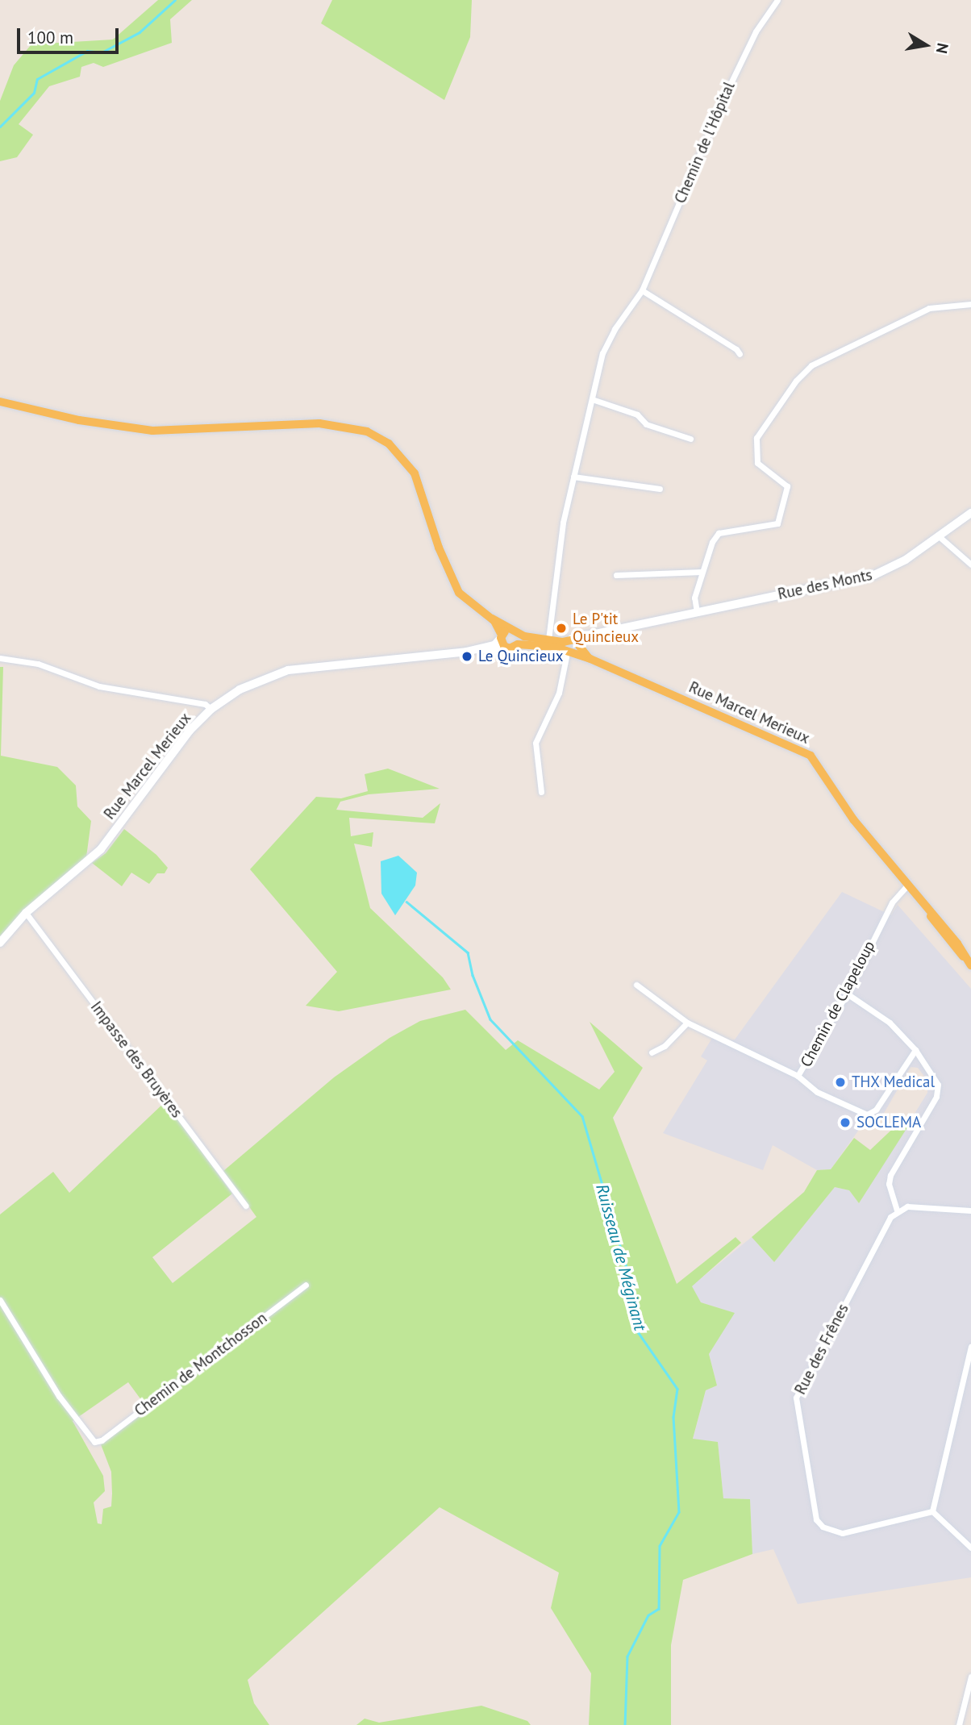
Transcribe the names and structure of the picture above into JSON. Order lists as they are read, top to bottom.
{
  "streets": {
    "main road": ["Rue des Monts", "Rue Marcel Merieux"],
    "street": [
      "Chemin de l'Hôpital",
      "Chemin de Clapeloup",
      "Impasse des Bruyères",
      "Rue des Frênes",
      "Chemin de Montchosson"
    ]
  },
  "crossings": [
    ["Chemin de l'Hôpital", "Rue Marcel Merieux"],
    ["Rue des Monts", "Rue Marcel Merieux"],
    ["Rue Marcel Merieux", "Chemin de Clapeloup"],
    ["Rue Marcel Merieux", "Impasse des Bruyères"]
  ],
  "water": ["Ruisseau de Méginant"],
  "places": [
    "Le P'tit Quincieux",
    "Le Quincieux",
    "THX Medical",
    "SOCLEMA"
  ],
  "scale_bar": "100 m",
  "north": "right"
}
